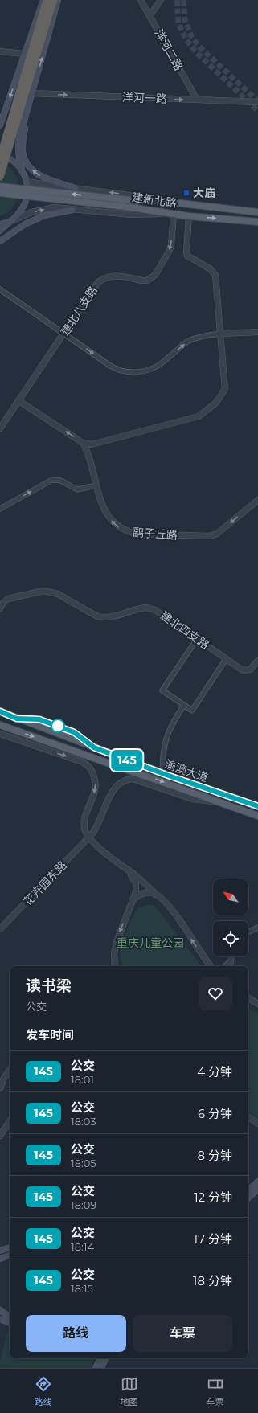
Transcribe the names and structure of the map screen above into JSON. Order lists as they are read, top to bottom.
{
  "streets": {
    "main road": ["建新北路", "渝澳大道"],
    "street": [
      "洋河二路",
      "洋河一路",
      "建北八支路",
      "鹞子丘路",
      "建北四支路",
      "花卉园东路"
    ]
  },
  "crossings": [
    ["洋河二路", "洋河一路"],
    ["建新北路", "建北八支路"],
    ["渝澳大道", "花卉园东路"]
  ],
  "one_way": ["洋河一路", "建北八支路", "鹞子丘路"],
  "parks": ["重庆儿童公园"],
  "places": {
    "transit": ["大庙"]
  },
  "lines": ["bus line 145"],
  "north": "top left",
  "page": {
    "on_map": "145",
    "heading": [
      ["读书梁", "公交"],
      "发车时间"
    ],
    "list": [
      {
        "mark": "145",
        "name": "公交",
        "note": "18:01",
        "value": "4 分钟"
      },
      {
        "mark": "145",
        "name": "公交",
        "note": "18:03",
        "value": "6 分钟"
      },
      {
        "mark": "145",
        "name": "公交",
        "note": "18:05",
        "value": "8 分钟"
      },
      {
        "mark": "145",
        "name": "公交",
        "note": "18:09",
        "value": "12 分钟"
      },
      {
        "mark": "145",
        "name": "公交",
        "note": "18:14",
        "value": "17 分钟"
      },
      {
        "mark": "145",
        "name": "公交",
        "note": "18:15",
        "value": "18 分钟"
      }
    ],
    "buttons": ["路线", "车票"],
    "tabs": ["路线", "地图", "车票"]
  }
}
